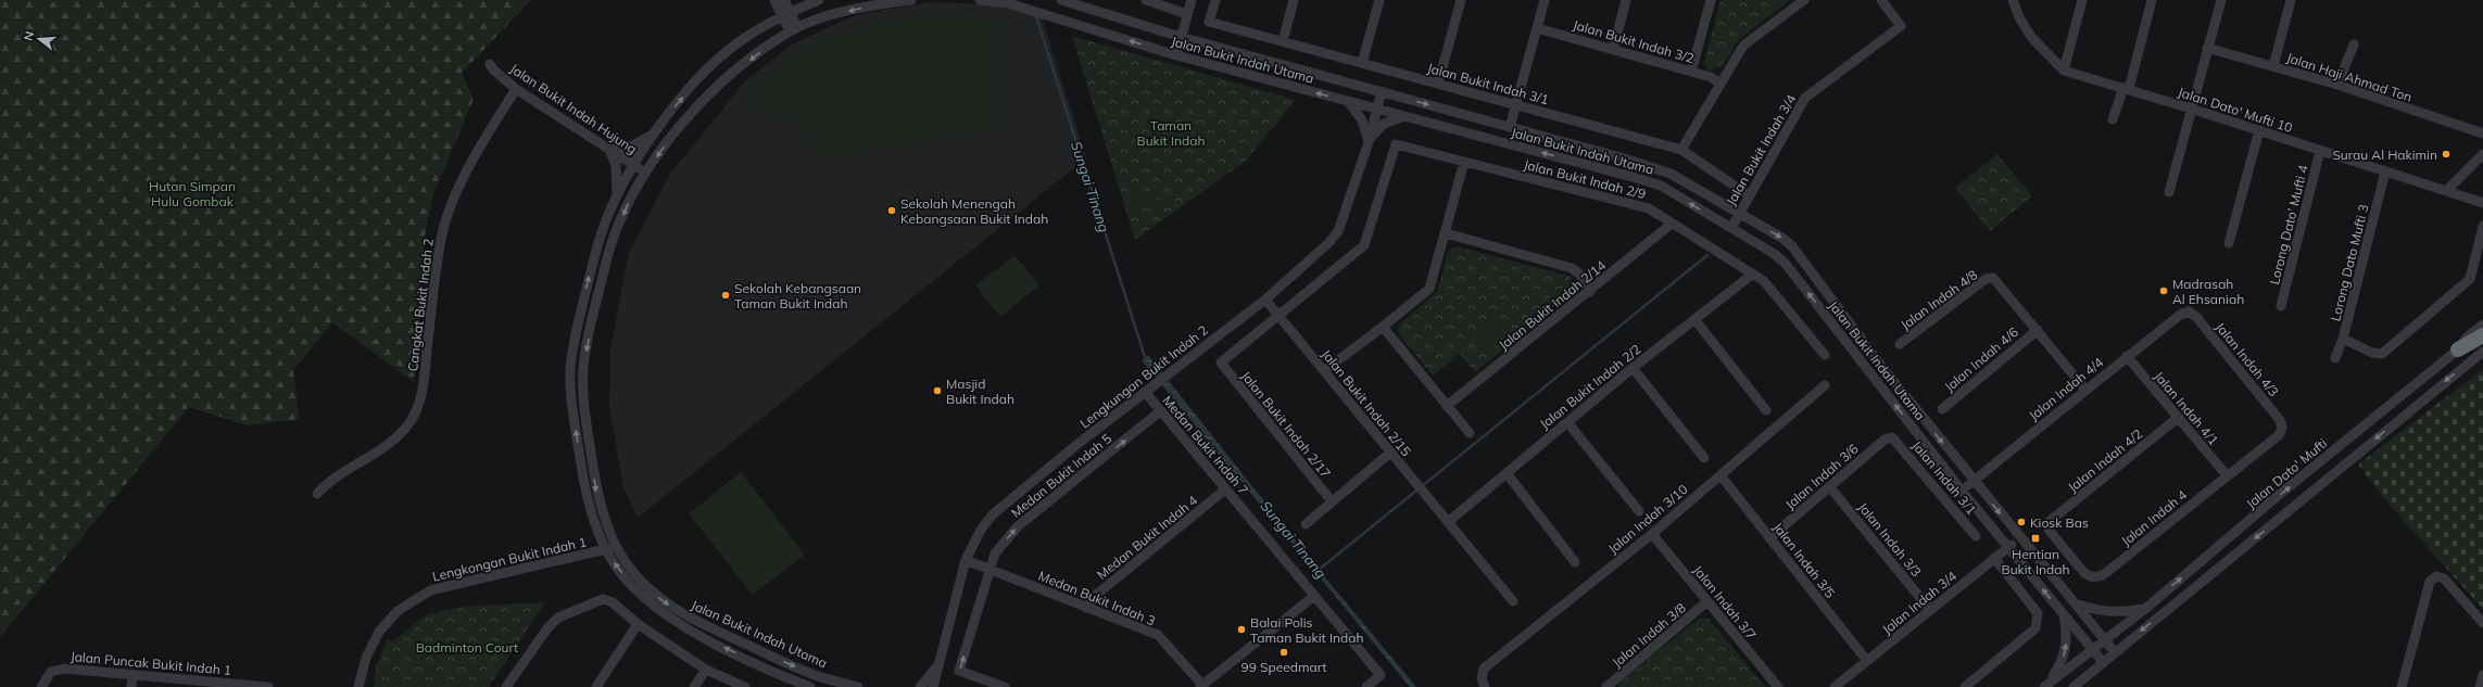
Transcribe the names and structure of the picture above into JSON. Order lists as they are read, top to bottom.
{
  "streets": {
    "street": [
      "Jalan Bukit Indah 3/2",
      "Jalan Bukit Indah Utama",
      "Jalan Haji Ahmad Ton",
      "Jalan Bukit Indah 3/1",
      "Jalan Bukit Indah Hujung",
      "Jalan Dato' Mufti 10",
      "Jalan Bukit Indah 3/4",
      "Jalan Bukit Indah 2/9",
      "Lorong Dato' Mufti 4",
      "Lorong Dato Mufti 3",
      "Jalan Indah 4/8",
      "Cangkat Bukit Indah 2",
      "Jalan Bukit Indah 2/14",
      "Jalan Indah 4/6",
      "Jalan Indah 4/3",
      "Lengkungan Bukit Indah 2",
      "Jalan Bukit Indah 2/2",
      "Jalan Indah 4/4",
      "Jalan Bukit Indah 2/15",
      "Jalan Indah 4/1",
      "Jalan Bukit Indah 2/17",
      "Medan Bukit Indah 7",
      "Jalan Indah 4/2",
      "Jalan Dato' Mufti",
      "Medan Bukit Indah 5",
      "Jalan Indah 3/6",
      "Jalan Indah 3/1",
      "Jalan Indah 4",
      "Jalan Indah 3/10",
      "Medan Bukit Indah 4",
      "Jalan Indah 3/3",
      "Lengkongan Bukit Indah 1",
      "Jalan Indah 3/5",
      "Medan Bukit Indah 3",
      "Jalan Indah 3/7",
      "Jalan Indah 3/4",
      "Jalan Indah 3/8",
      "Jalan Puncak Bukit Indah 1"
    ]
  },
  "crossings": [
    ["Jalan Bukit Indah Utama", "Jalan Bukit Indah Hujung"],
    ["Jalan Bukit Indah Utama", "Jalan Bukit Indah 3/4"],
    ["Jalan Bukit Indah Utama", "Lengkungan Bukit Indah 2"],
    ["Jalan Bukit Indah Utama", "Jalan Indah 4/4"],
    ["Jalan Bukit Indah Utama", "Jalan Dato' Mufti"],
    ["Jalan Bukit Indah Utama", "Lengkongan Bukit Indah 1"],
    ["Jalan Bukit Indah Utama", "Jalan Indah 3/4"],
    ["Jalan Bukit Indah 3/1", "Jalan Bukit Indah 3/4"],
    ["Jalan Bukit Indah Hujung", "Cangkat Bukit Indah 2"],
    ["Jalan Dato' Mufti 10", "Lorong Dato' Mufti 4"],
    ["Jalan Dato' Mufti 10", "Lorong Dato Mufti 3"],
    ["Jalan Bukit Indah 2/9", "Jalan Bukit Indah 2/14"],
    ["Jalan Bukit Indah 2/9", "Jalan Bukit Indah 2/2"],
    ["Jalan Bukit Indah 2/9", "Jalan Bukit Indah 2/15"],
    ["Jalan Bukit Indah 2/9", "Jalan Bukit Indah 2/17"],
    ["Jalan Indah 4/8", "Jalan Indah 4/6"],
    ["Jalan Indah 4/3", "Jalan Indah 4/4"],
    ["Jalan Indah 4/3", "Jalan Indah 4"],
    ["Lengkungan Bukit Indah 2", "Jalan Bukit Indah 2/15"],
    ["Lengkungan Bukit Indah 2", "Medan Bukit Indah 7"],
    ["Lengkungan Bukit Indah 2", "Medan Bukit Indah 3"],
    ["Jalan Bukit Indah 2/2", "Jalan Bukit Indah 2/15"],
    ["Jalan Indah 4/4", "Jalan Indah 4/1"],
    ["Jalan Bukit Indah 2/15", "Jalan Bukit Indah 2/17"],
    ["Jalan Indah 4/1", "Jalan Indah 4/2"],
    ["Jalan Indah 4/1", "Jalan Indah 4"],
    ["Medan Bukit Indah 7", "Medan Bukit Indah 5"],
    ["Medan Bukit Indah 7", "Medan Bukit Indah 4"],
    ["Jalan Indah 4/2", "Jalan Indah 4"],
    ["Medan Bukit Indah 5", "Medan Bukit Indah 3"],
    ["Jalan Indah 3/6", "Jalan Indah 3/1"],
    ["Jalan Indah 3/6", "Jalan Indah 3/3"],
    ["Jalan Indah 3/6", "Jalan Indah 3/5"],
    ["Jalan Indah 3/10", "Jalan Indah 3/5"],
    ["Jalan Indah 3/10", "Jalan Indah 3/7"],
    ["Medan Bukit Indah 4", "Medan Bukit Indah 3"],
    ["Jalan Indah 3/3", "Jalan Indah 3/4"],
    ["Jalan Indah 3/5", "Jalan Indah 3/4"],
    ["Jalan Indah 3/7", "Jalan Indah 3/8"]
  ],
  "one_way": ["Medan Bukit Indah 5"],
  "water": ["Sungai Tinang"],
  "parks": ["Taman Bukit Indah", "Hutan Simpan Hulu Gombak", "Badminton Court"],
  "places": {
    "other": [
      "Surau Al Hakimin",
      "Sekolah Menengah Kebangsaan Bukit Indah",
      "Madrasah Al Ehsaniah",
      "Sekolah Kebangsaan Taman Bukit Indah",
      "Masjid Bukit Indah",
      "Kiosk Bas",
      "Balai Polis Taman Bukit Indah",
      "99 Speedmart"
    ],
    "transit": ["Hentian Bukit Indah"]
  },
  "north": "left"
}
